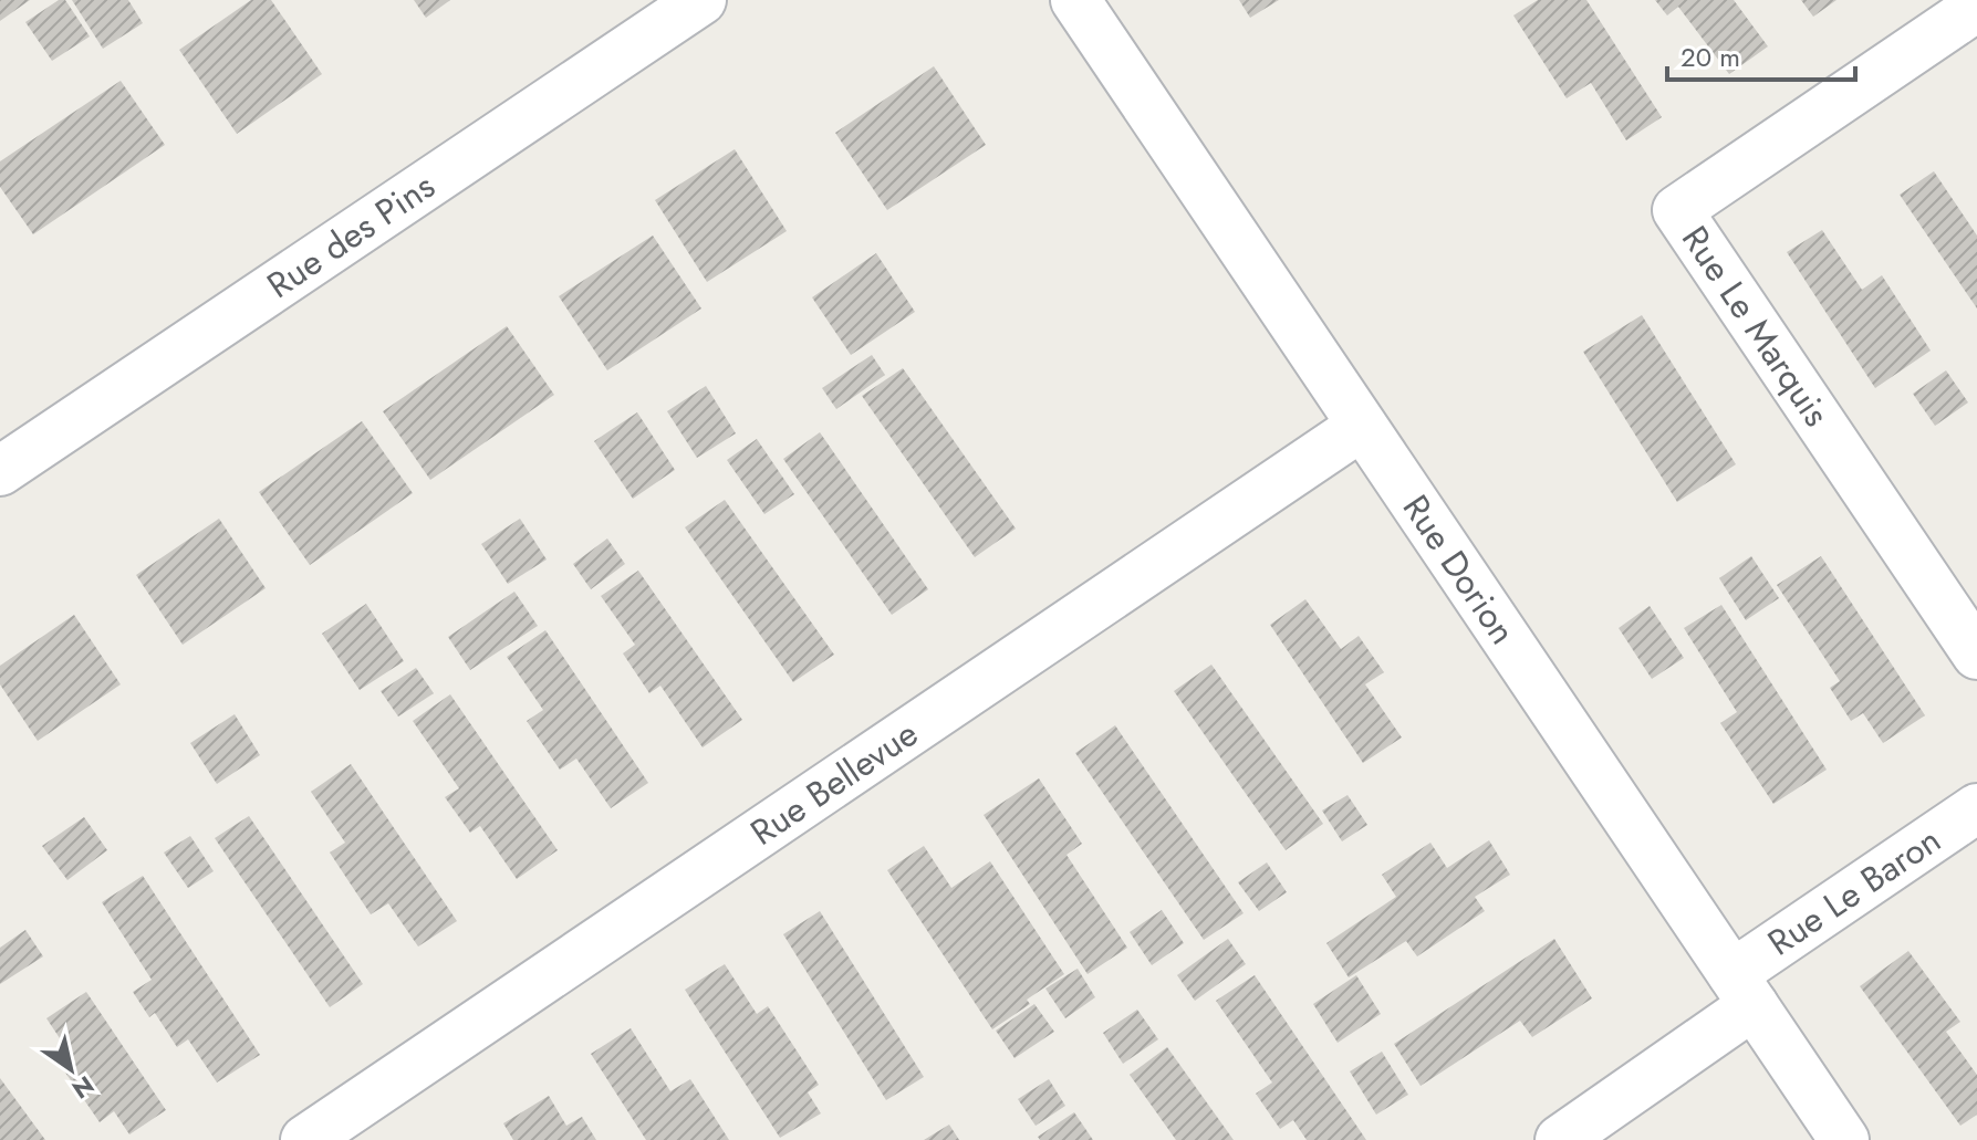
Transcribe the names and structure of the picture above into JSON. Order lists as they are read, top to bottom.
{
  "streets": {
    "street": [
      "Rue des Pins",
      "Rue Le Marquis",
      "Rue Dorion",
      "Rue Bellevue",
      "Rue Le Baron"
    ]
  },
  "crossings": [
    ["Rue Dorion", "Rue Bellevue"],
    ["Rue Dorion", "Rue Le Baron"]
  ],
  "scale_bar": "20 m",
  "north": "bottom right"
}
